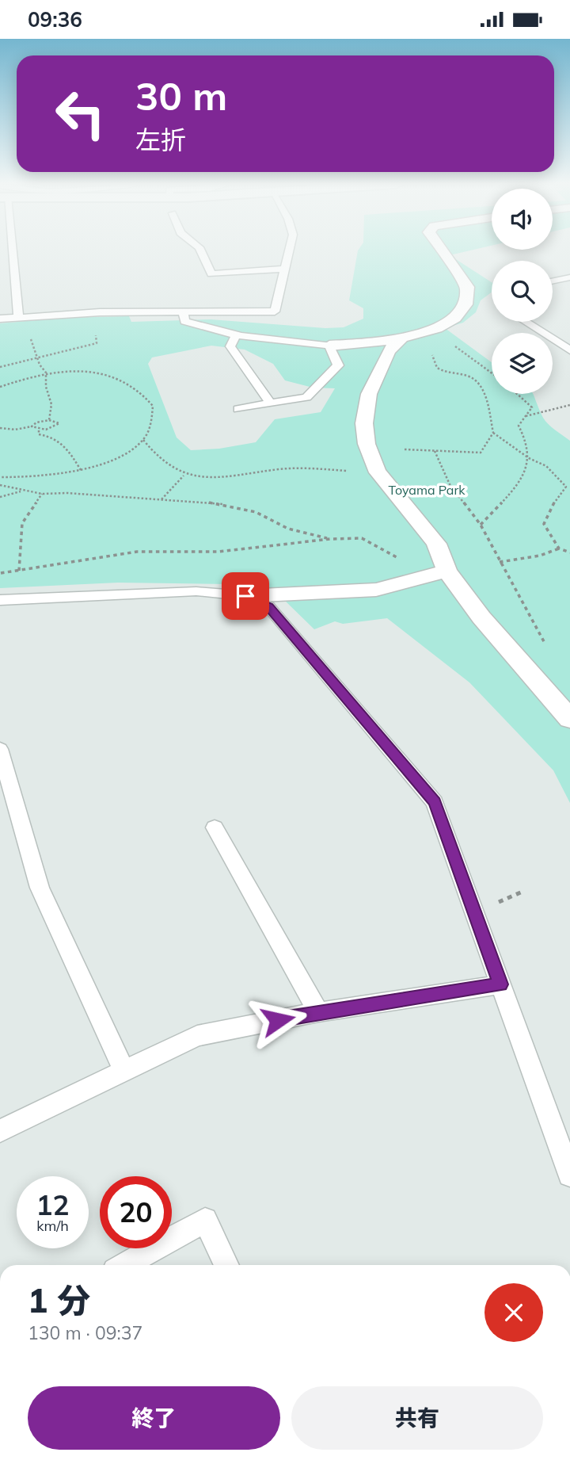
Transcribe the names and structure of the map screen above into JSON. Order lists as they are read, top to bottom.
{
  "parks": ["Toyama Park"],
  "page": {
    "status": "09:36",
    "turn": ["30 m", "左折"],
    "speed": "12 km/h",
    "limit": "20",
    "heading": ["1 分", "130 m · 09:37"],
    "buttons": ["終了", "共有"]
  }
}
